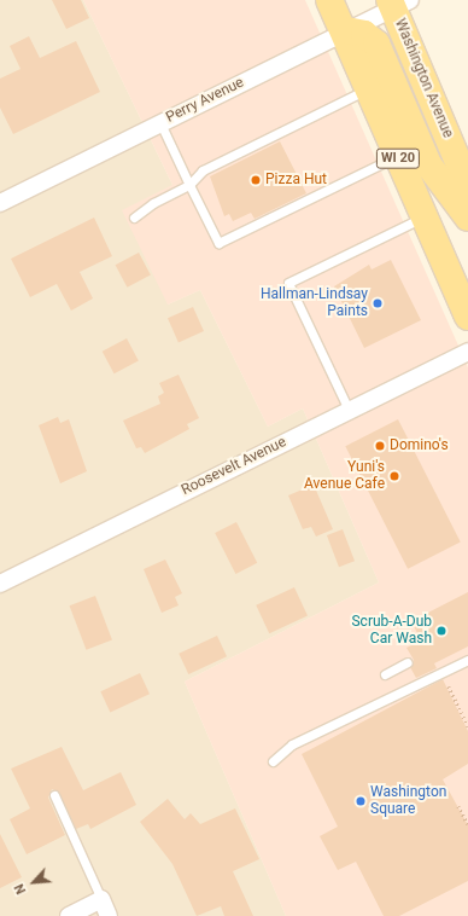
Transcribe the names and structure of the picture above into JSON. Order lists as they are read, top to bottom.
{
  "streets": {
    "main road": ["Washington Avenue", "WI 20"],
    "street": ["Perry Avenue", "Roosevelt Avenue"]
  },
  "crossings": [
    ["Washington Avenue", "Perry Avenue"],
    ["Perry Avenue", "WI 20"]
  ],
  "places": [
    "Pizza Hut",
    "Hallman-Lindsay Paints",
    "Domino's",
    "Yuni's Avenue Cafe",
    "Scrub-A-Dub Car Wash",
    "Washington Square"
  ],
  "north": "bottom left"
}
